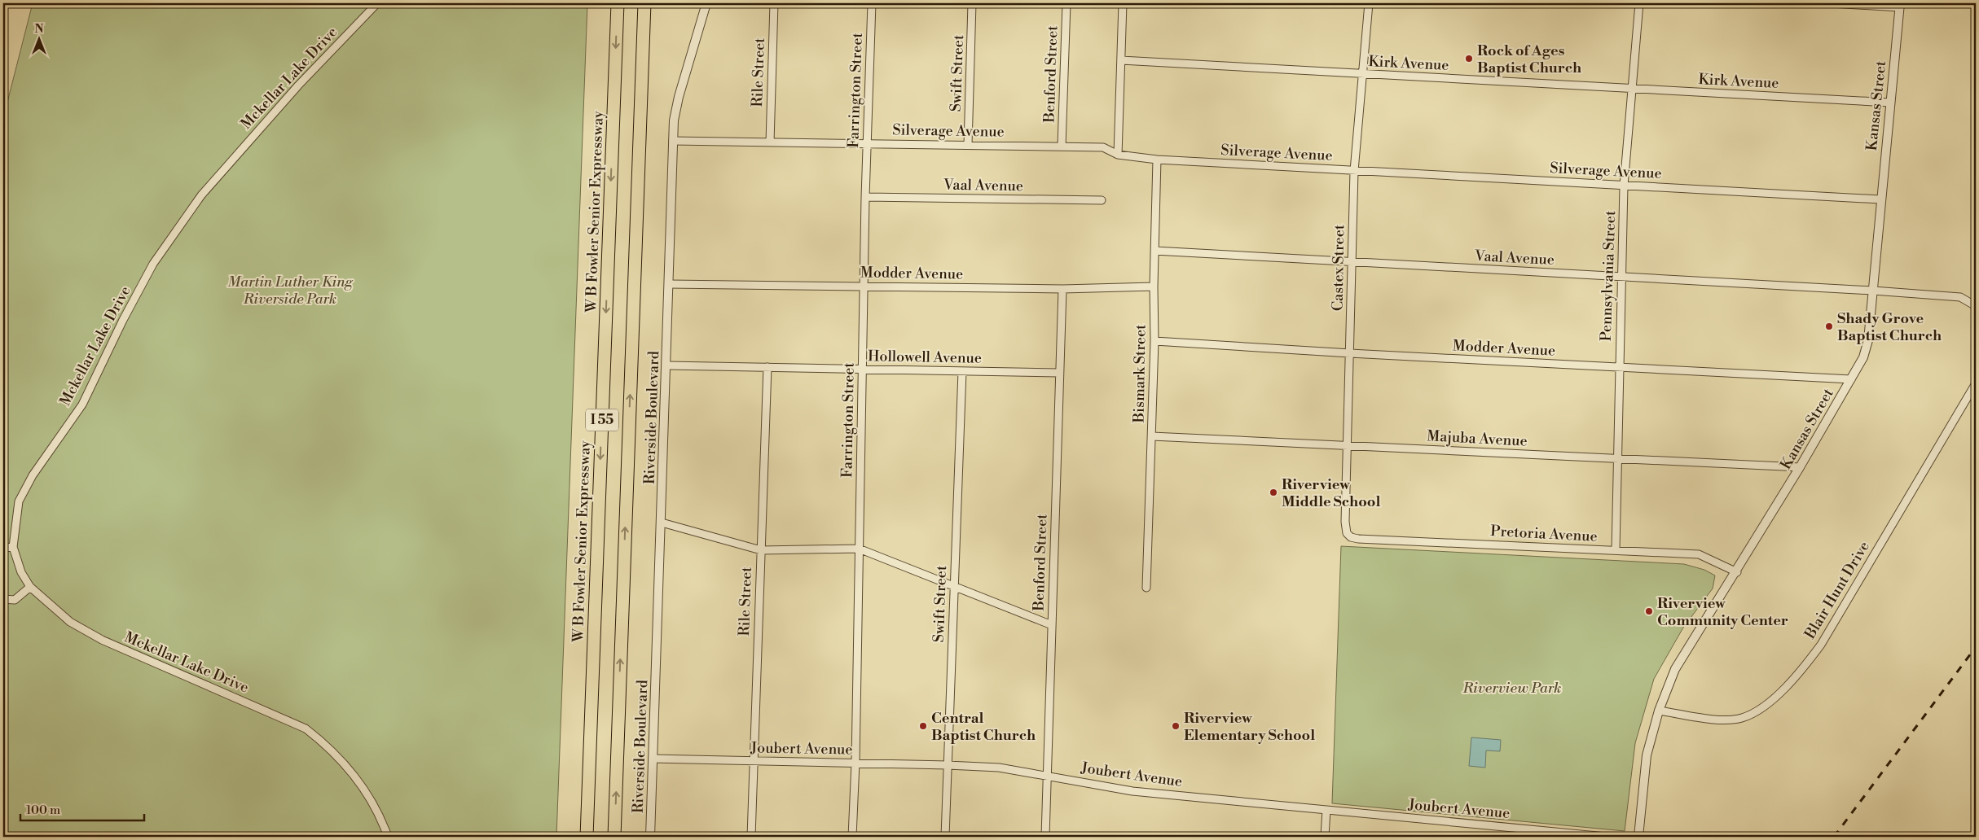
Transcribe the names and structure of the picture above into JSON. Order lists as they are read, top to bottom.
{
  "streets": {
    "highway": ["W B Fowler Senior Expressway", "I 55"],
    "street": [
      "Kirk Avenue",
      "Rile Street",
      "Swift Street",
      "Benford Street",
      "Mckellar Lake Drive",
      "Farrington Street",
      "Kansas Street",
      "Silverage Avenue",
      "Vaal Avenue",
      "Castex Street",
      "Modder Avenue",
      "Pennsylvania Street",
      "Hollowell Avenue",
      "Bismark Street",
      "Riverside Boulevard",
      "Majuba Avenue",
      "Pretoria Avenue",
      "Blair Hunt Drive",
      "Joubert Avenue"
    ]
  },
  "crossings": [
    ["Kirk Avenue", "Kansas Street"],
    ["Kirk Avenue", "Castex Street"],
    ["Kirk Avenue", "Pennsylvania Street"],
    ["Rile Street", "Silverage Avenue"],
    ["Rile Street", "Hollowell Avenue"],
    ["Rile Street", "Joubert Avenue"],
    ["Swift Street", "Silverage Avenue"],
    ["Swift Street", "Hollowell Avenue"],
    ["Swift Street", "Joubert Avenue"],
    ["Benford Street", "Silverage Avenue"],
    ["Benford Street", "Modder Avenue"],
    ["Benford Street", "Hollowell Avenue"],
    ["Benford Street", "Joubert Avenue"],
    ["Farrington Street", "Silverage Avenue"],
    ["Farrington Street", "Vaal Avenue"],
    ["Farrington Street", "Modder Avenue"],
    ["Farrington Street", "Hollowell Avenue"],
    ["Farrington Street", "Joubert Avenue"],
    ["Kansas Street", "Silverage Avenue"],
    ["Kansas Street", "Vaal Avenue"],
    ["Kansas Street", "Modder Avenue"],
    ["Kansas Street", "Majuba Avenue"],
    ["Kansas Street", "Pretoria Avenue"],
    ["Kansas Street", "Blair Hunt Drive"],
    ["Silverage Avenue", "Castex Street"],
    ["Silverage Avenue", "Pennsylvania Street"],
    ["Silverage Avenue", "Bismark Street"],
    ["Silverage Avenue", "Riverside Boulevard"],
    ["Vaal Avenue", "Castex Street"],
    ["Vaal Avenue", "Pennsylvania Street"],
    ["Vaal Avenue", "Bismark Street"],
    ["Castex Street", "Modder Avenue"],
    ["Castex Street", "Majuba Avenue"],
    ["Castex Street", "Pretoria Avenue"],
    ["Modder Avenue", "Pennsylvania Street"],
    ["Modder Avenue", "Bismark Street"],
    ["Modder Avenue", "Riverside Boulevard"],
    ["Pennsylvania Street", "Majuba Avenue"],
    ["Pennsylvania Street", "Pretoria Avenue"],
    ["Hollowell Avenue", "Riverside Boulevard"],
    ["Bismark Street", "Majuba Avenue"],
    ["Riverside Boulevard", "Joubert Avenue"]
  ],
  "parks": ["Martin Luther King Riverside Park", "Riverview Park"],
  "places": [
    "Rock of Ages Baptist Church",
    "Shady Grove Baptist Church",
    "Riverview Middle School",
    "Riverview Community Center",
    "Central Baptist Church",
    "Riverview Elementary School"
  ],
  "scale_bar": "100 m",
  "north": "top"
}
